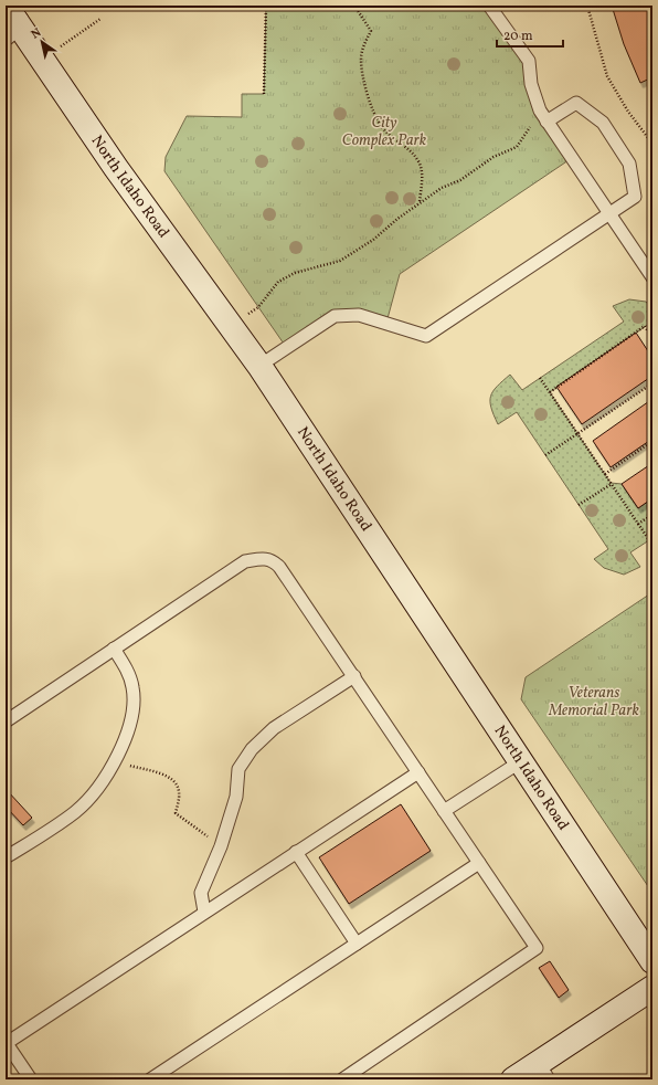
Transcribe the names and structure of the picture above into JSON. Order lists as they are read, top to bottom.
{
  "streets": {
    "street": ["North Idaho Road"]
  },
  "parks": ["City Complex Park", "Veterans Memorial Park"],
  "scale_bar": "20 m",
  "north": "top left"
}
